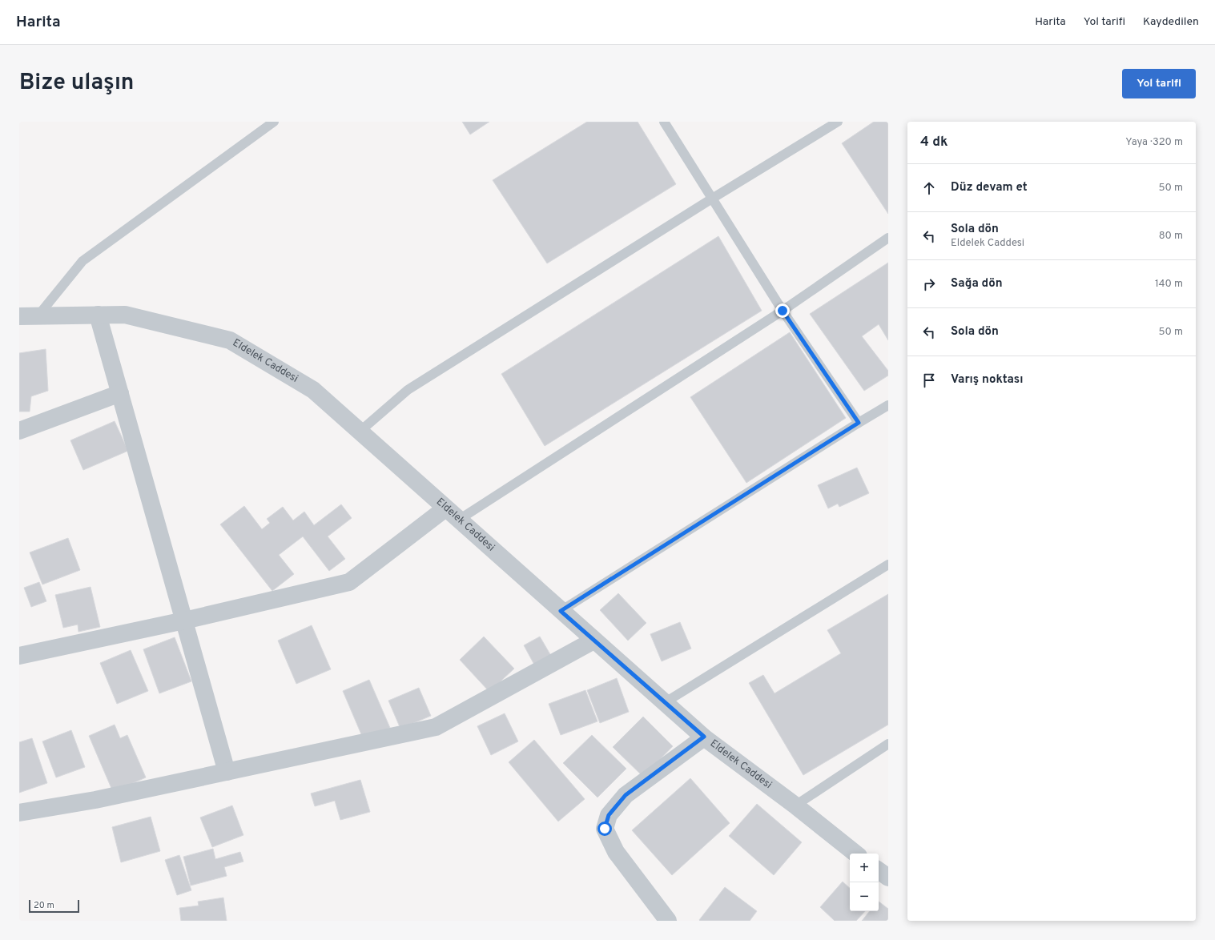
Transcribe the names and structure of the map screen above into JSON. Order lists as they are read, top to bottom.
{
  "streets": {
    "street": ["Eldelek Caddesi"]
  },
  "scale_bar": "20 m",
  "page": {
    "header": "Harita",
    "nav": ["Harita", "Yol tarifi", "Kaydedilen"],
    "title": "Bize ulaşın",
    "buttons": "Yol tarifi",
    "heading": ["4 dk", "Yaya · 320 m"],
    "list": [
      ["Düz devam et", "50 m"],
      ["Sola dön", "Eldelek Caddesi", "80 m"],
      ["Sağa dön", "140 m"],
      ["Sola dön", "50 m"],
      "Varış noktası"
    ],
    "map_buttons": ["+", "−"],
    "scale": "20 m"
  }
}
